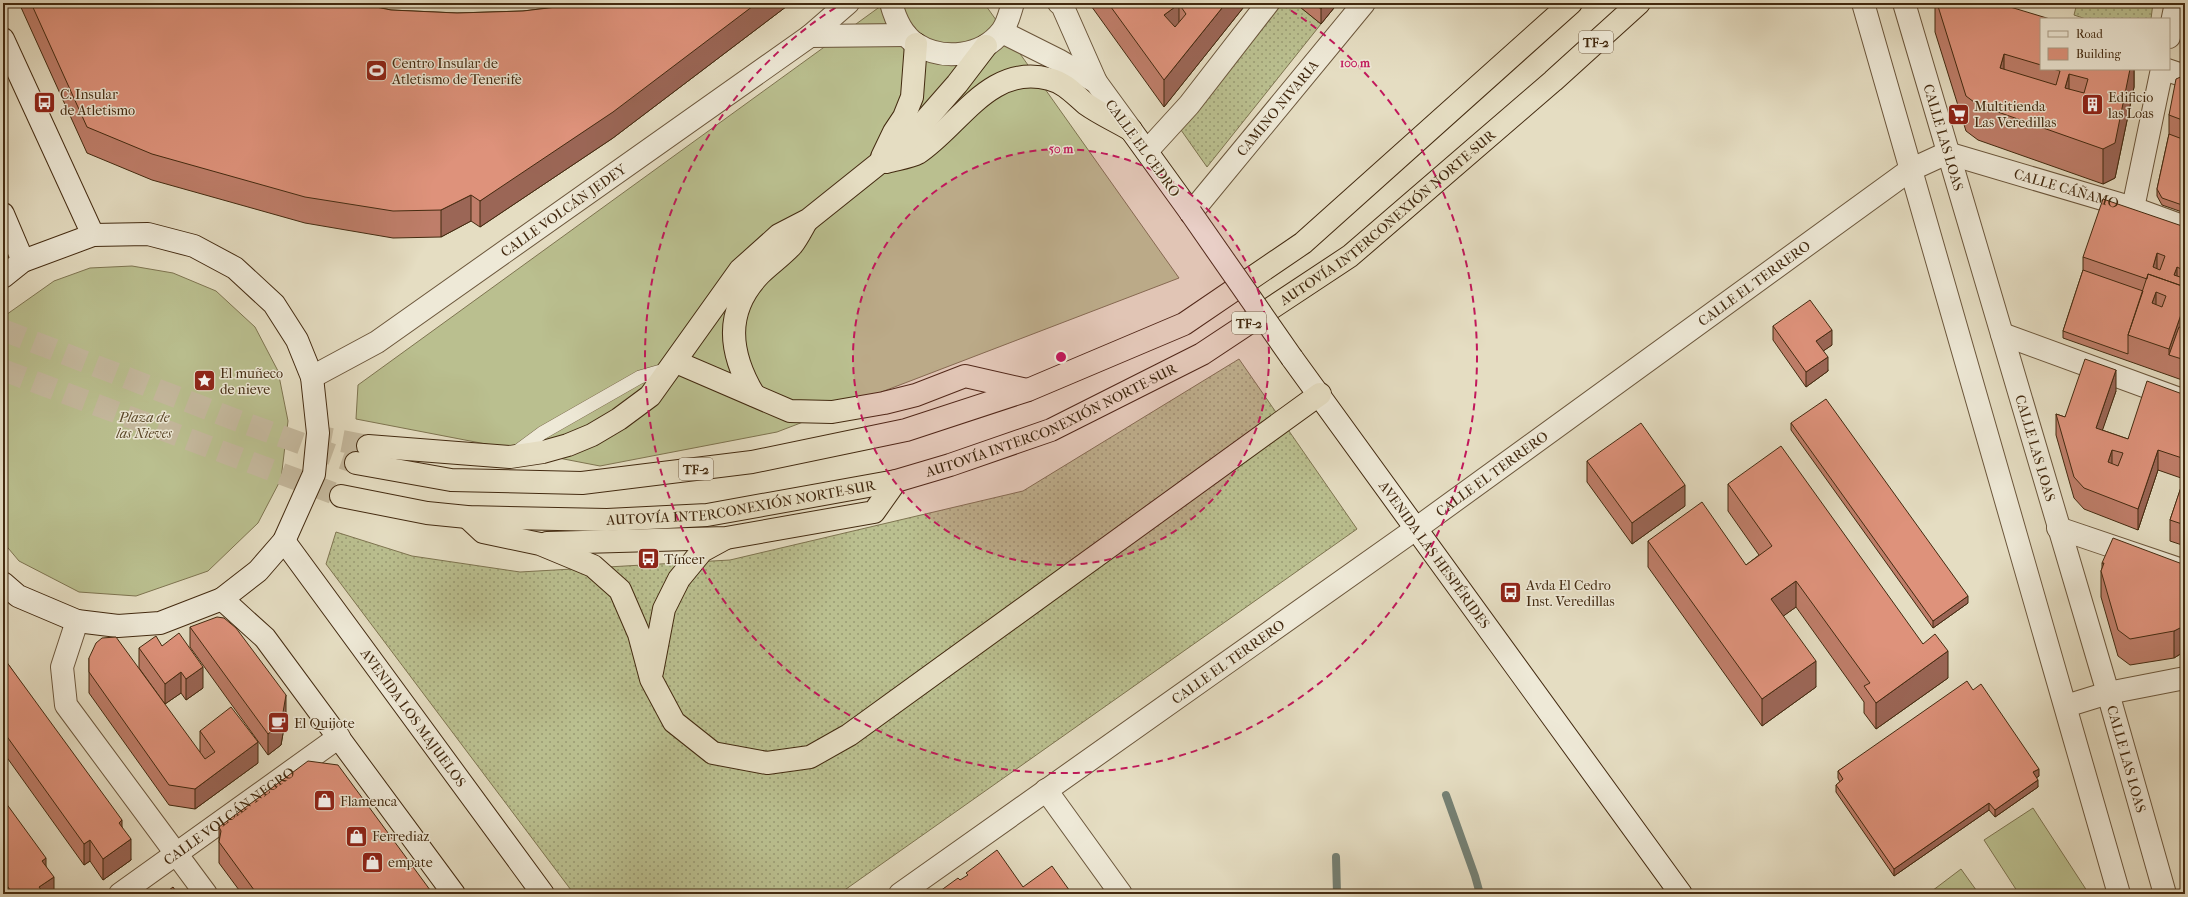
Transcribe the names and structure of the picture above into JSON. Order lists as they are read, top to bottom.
{
  "streets": {
    "highway": ["TF-2", "AUTOVÍA INTERCONEXIÓN NORTE-SUR"],
    "street": [
      "CAMINO NIVARIA",
      "CALLE LAS LOAS",
      "CALLE EL CEDRO",
      "CALLE CÁÑAMO",
      "CALLE VOLCÁN JEDEY",
      "CALLE EL TERRERO",
      "AVENIDA LAS HESPÉRIDES",
      "AVENIDA LOS MAJUELOS",
      "CALLE VOLCÁN NEGRO"
    ]
  },
  "crossings": [
    ["CAMINO NIVARIA", "CALLE EL CEDRO"],
    ["CAMINO NIVARIA", "AVENIDA LAS HESPÉRIDES"],
    ["CALLE LAS LOAS", "CALLE CÁÑAMO"],
    ["CALLE LAS LOAS", "CALLE EL TERRERO"],
    ["CALLE EL CEDRO", "AVENIDA LAS HESPÉRIDES"],
    ["CALLE CÁÑAMO", "CALLE EL TERRERO"],
    ["CALLE EL TERRERO", "AVENIDA LAS HESPÉRIDES"]
  ],
  "parks": ["Plaza de las Nieves"],
  "places": {
    "sports": ["Centro Insular de Atletismo de Tenerife"],
    "bus stop": ["C. Insular de Atletismo", "Tíncer", "Avda El Cedro Inst. Veredillas"],
    "building": ["Edificio las Loas"],
    "supermarket": ["Multitienda Las Veredillas"],
    "place": ["El muñeco de nieve"],
    "cafe": ["El Quijote"],
    "shop": ["Flamenca", "Ferrediaz", "empate"]
  },
  "legend": ["Road", "Building"],
  "rings": ["100 m", "50 m"]
}
